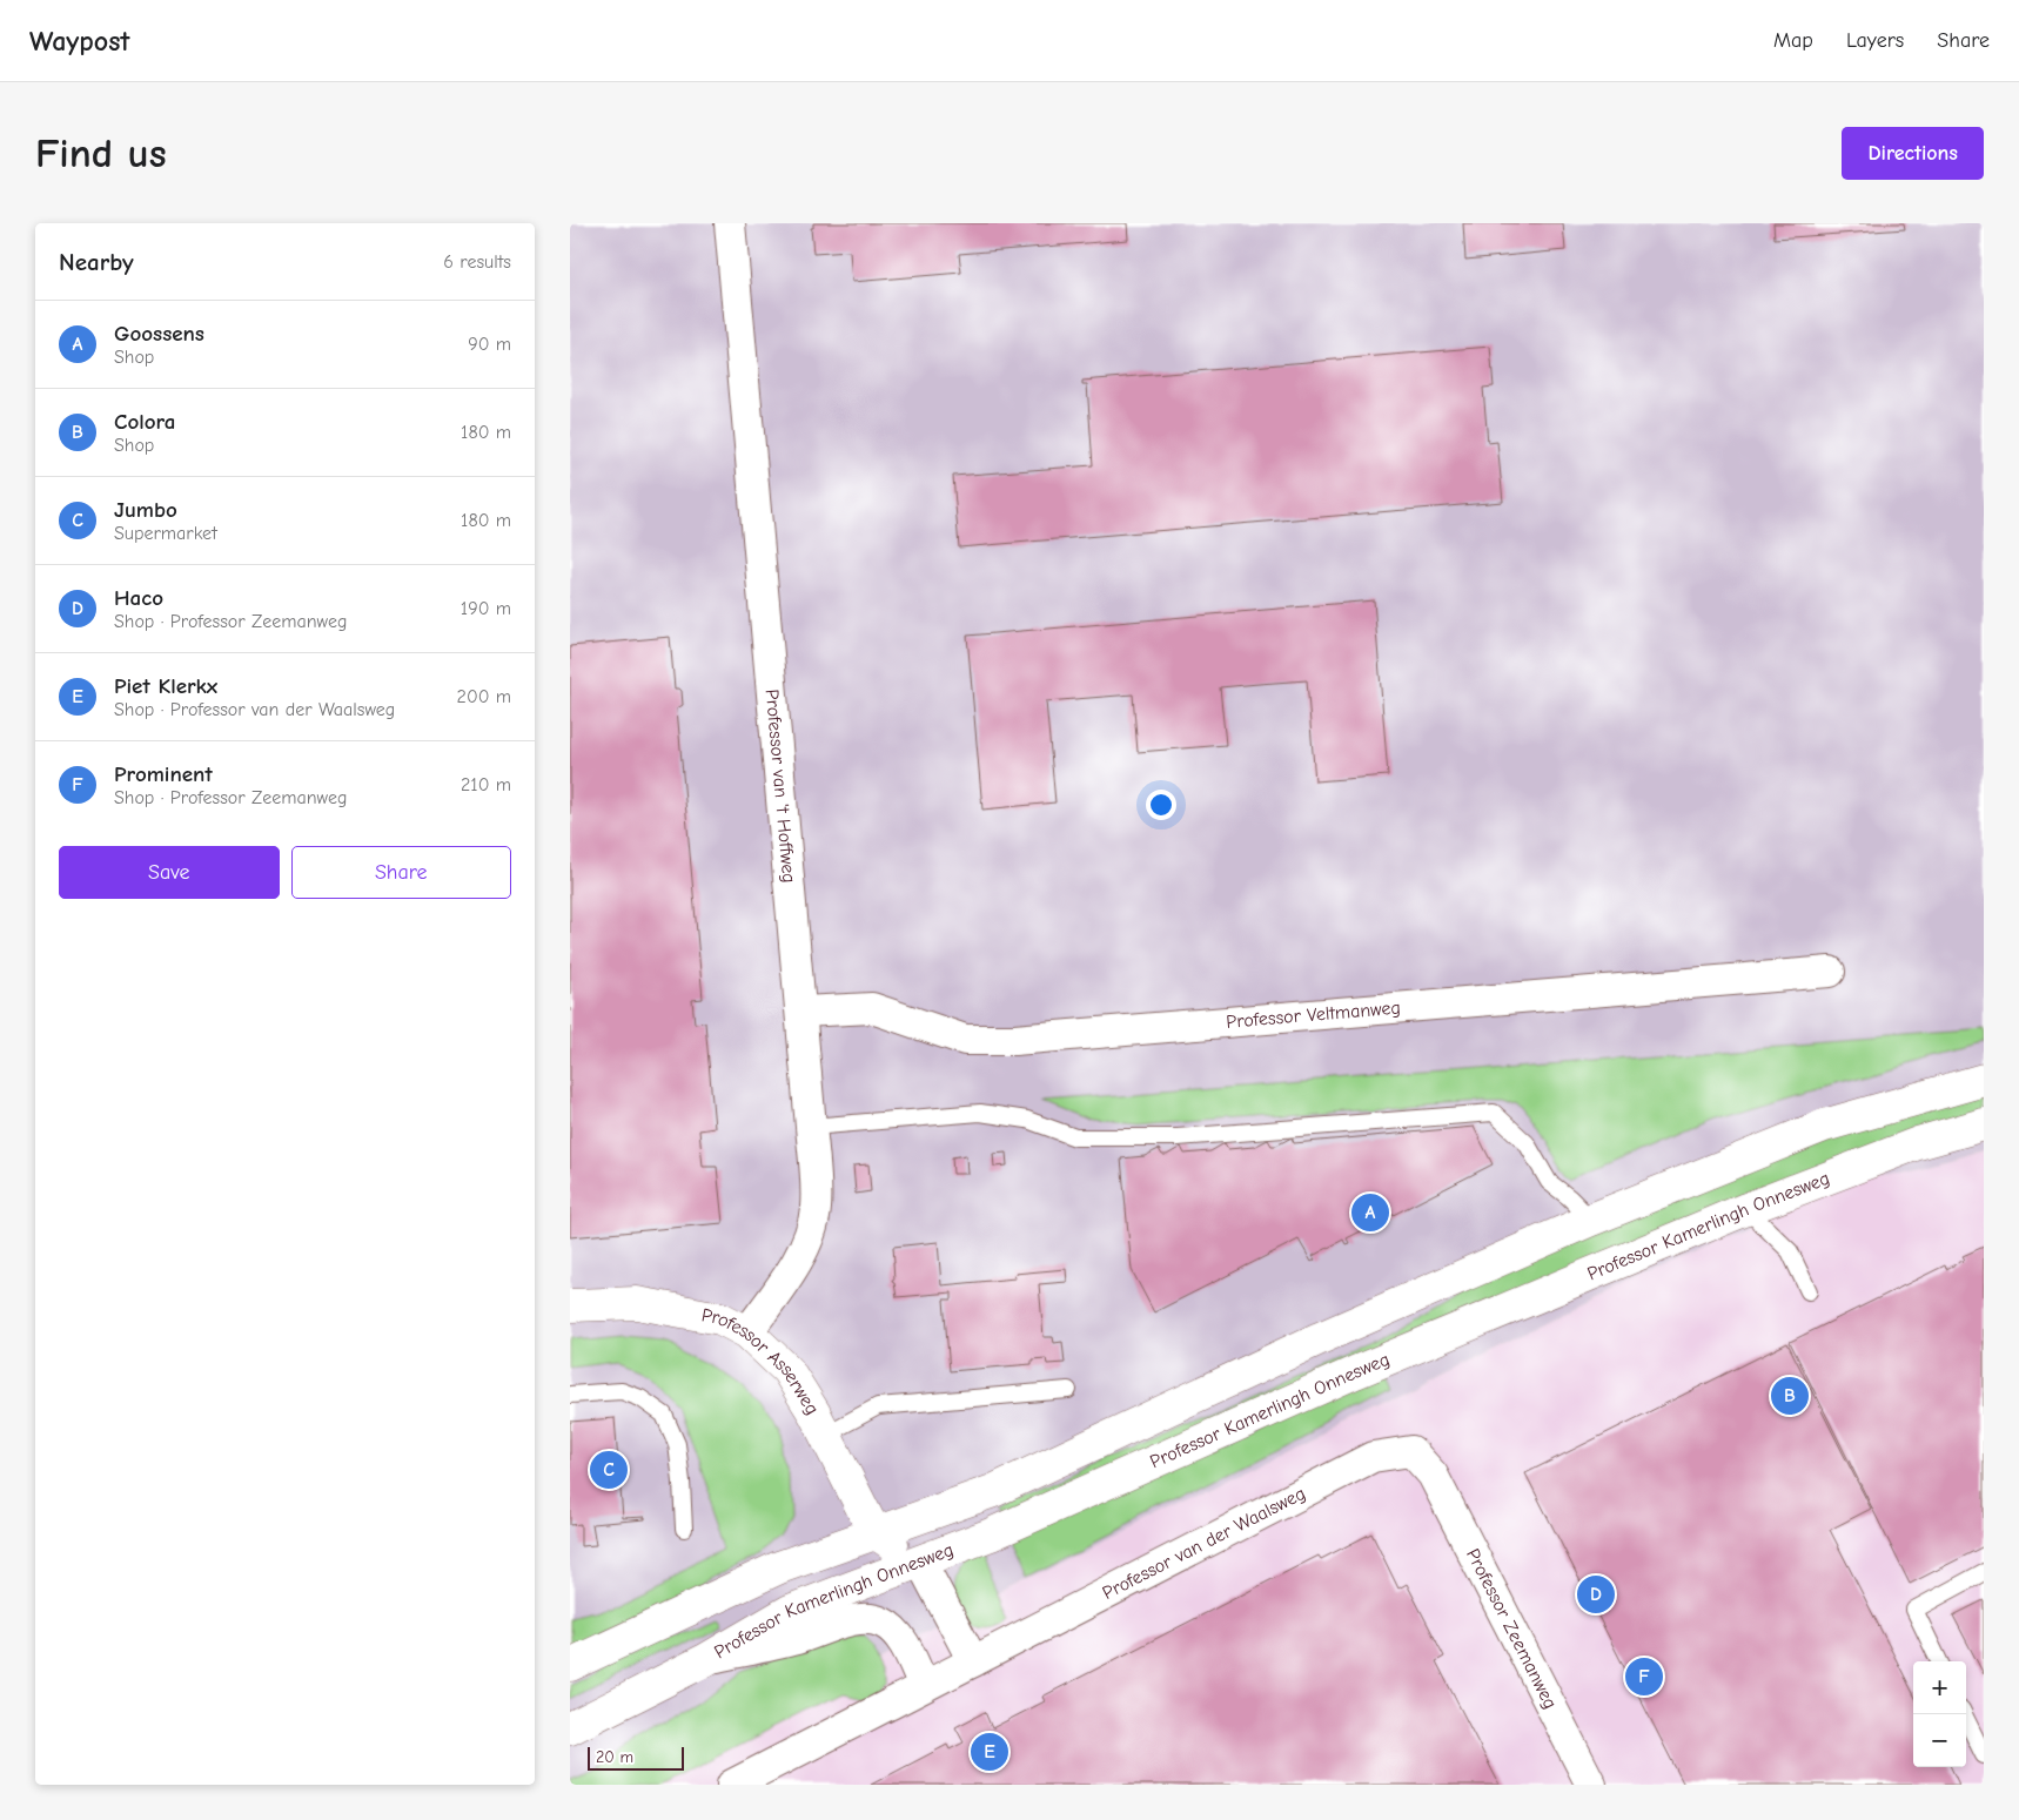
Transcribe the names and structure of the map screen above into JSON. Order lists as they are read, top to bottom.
{
  "streets": {
    "main road": ["Professor Kamerlingh Onnesweg", "Professor Asserweg"],
    "street": [
      "Professor van 't Hoffweg",
      "Professor Veltmanweg",
      "Professor van der Waalsweg",
      "Professor Zeemanweg"
    ]
  },
  "crossings": [
    ["Professor van 't Hoffweg", "Professor Veltmanweg"],
    ["Professor van 't Hoffweg", "Professor Asserweg"],
    ["Professor van der Waalsweg", "Professor Zeemanweg"]
  ],
  "scale_bar": "20 m",
  "page": {
    "header": "Waypost",
    "nav": ["Map", "Layers", "Share"],
    "buttons": [
      "Directions",
      ["Save", "Share"]
    ],
    "title": "Find us",
    "heading": ["Nearby", "6 results"],
    "list": [
      {
        "mark": "A",
        "name": "Goossens",
        "note": "Shop",
        "value": "90 m"
      },
      {
        "mark": "B",
        "name": "Colora",
        "note": "Shop",
        "value": "180 m"
      },
      {
        "mark": "C",
        "name": "Jumbo",
        "note": "Supermarket",
        "value": "180 m"
      },
      {
        "mark": "D",
        "name": "Haco",
        "note": "Shop · Professor Zeemanweg",
        "value": "190 m"
      },
      {
        "mark": "E",
        "name": "Piet Klerkx",
        "note": "Shop · Professor van der Waalsweg",
        "value": "200 m"
      },
      {
        "mark": "F",
        "name": "Prominent",
        "note": "Shop · Professor Zeemanweg",
        "value": "210 m"
      }
    ],
    "pins": [
      "A",
      "B",
      "C",
      "D",
      "F",
      "E"
    ],
    "map_buttons": ["+", "−"],
    "scale": "20 m"
  }
}
